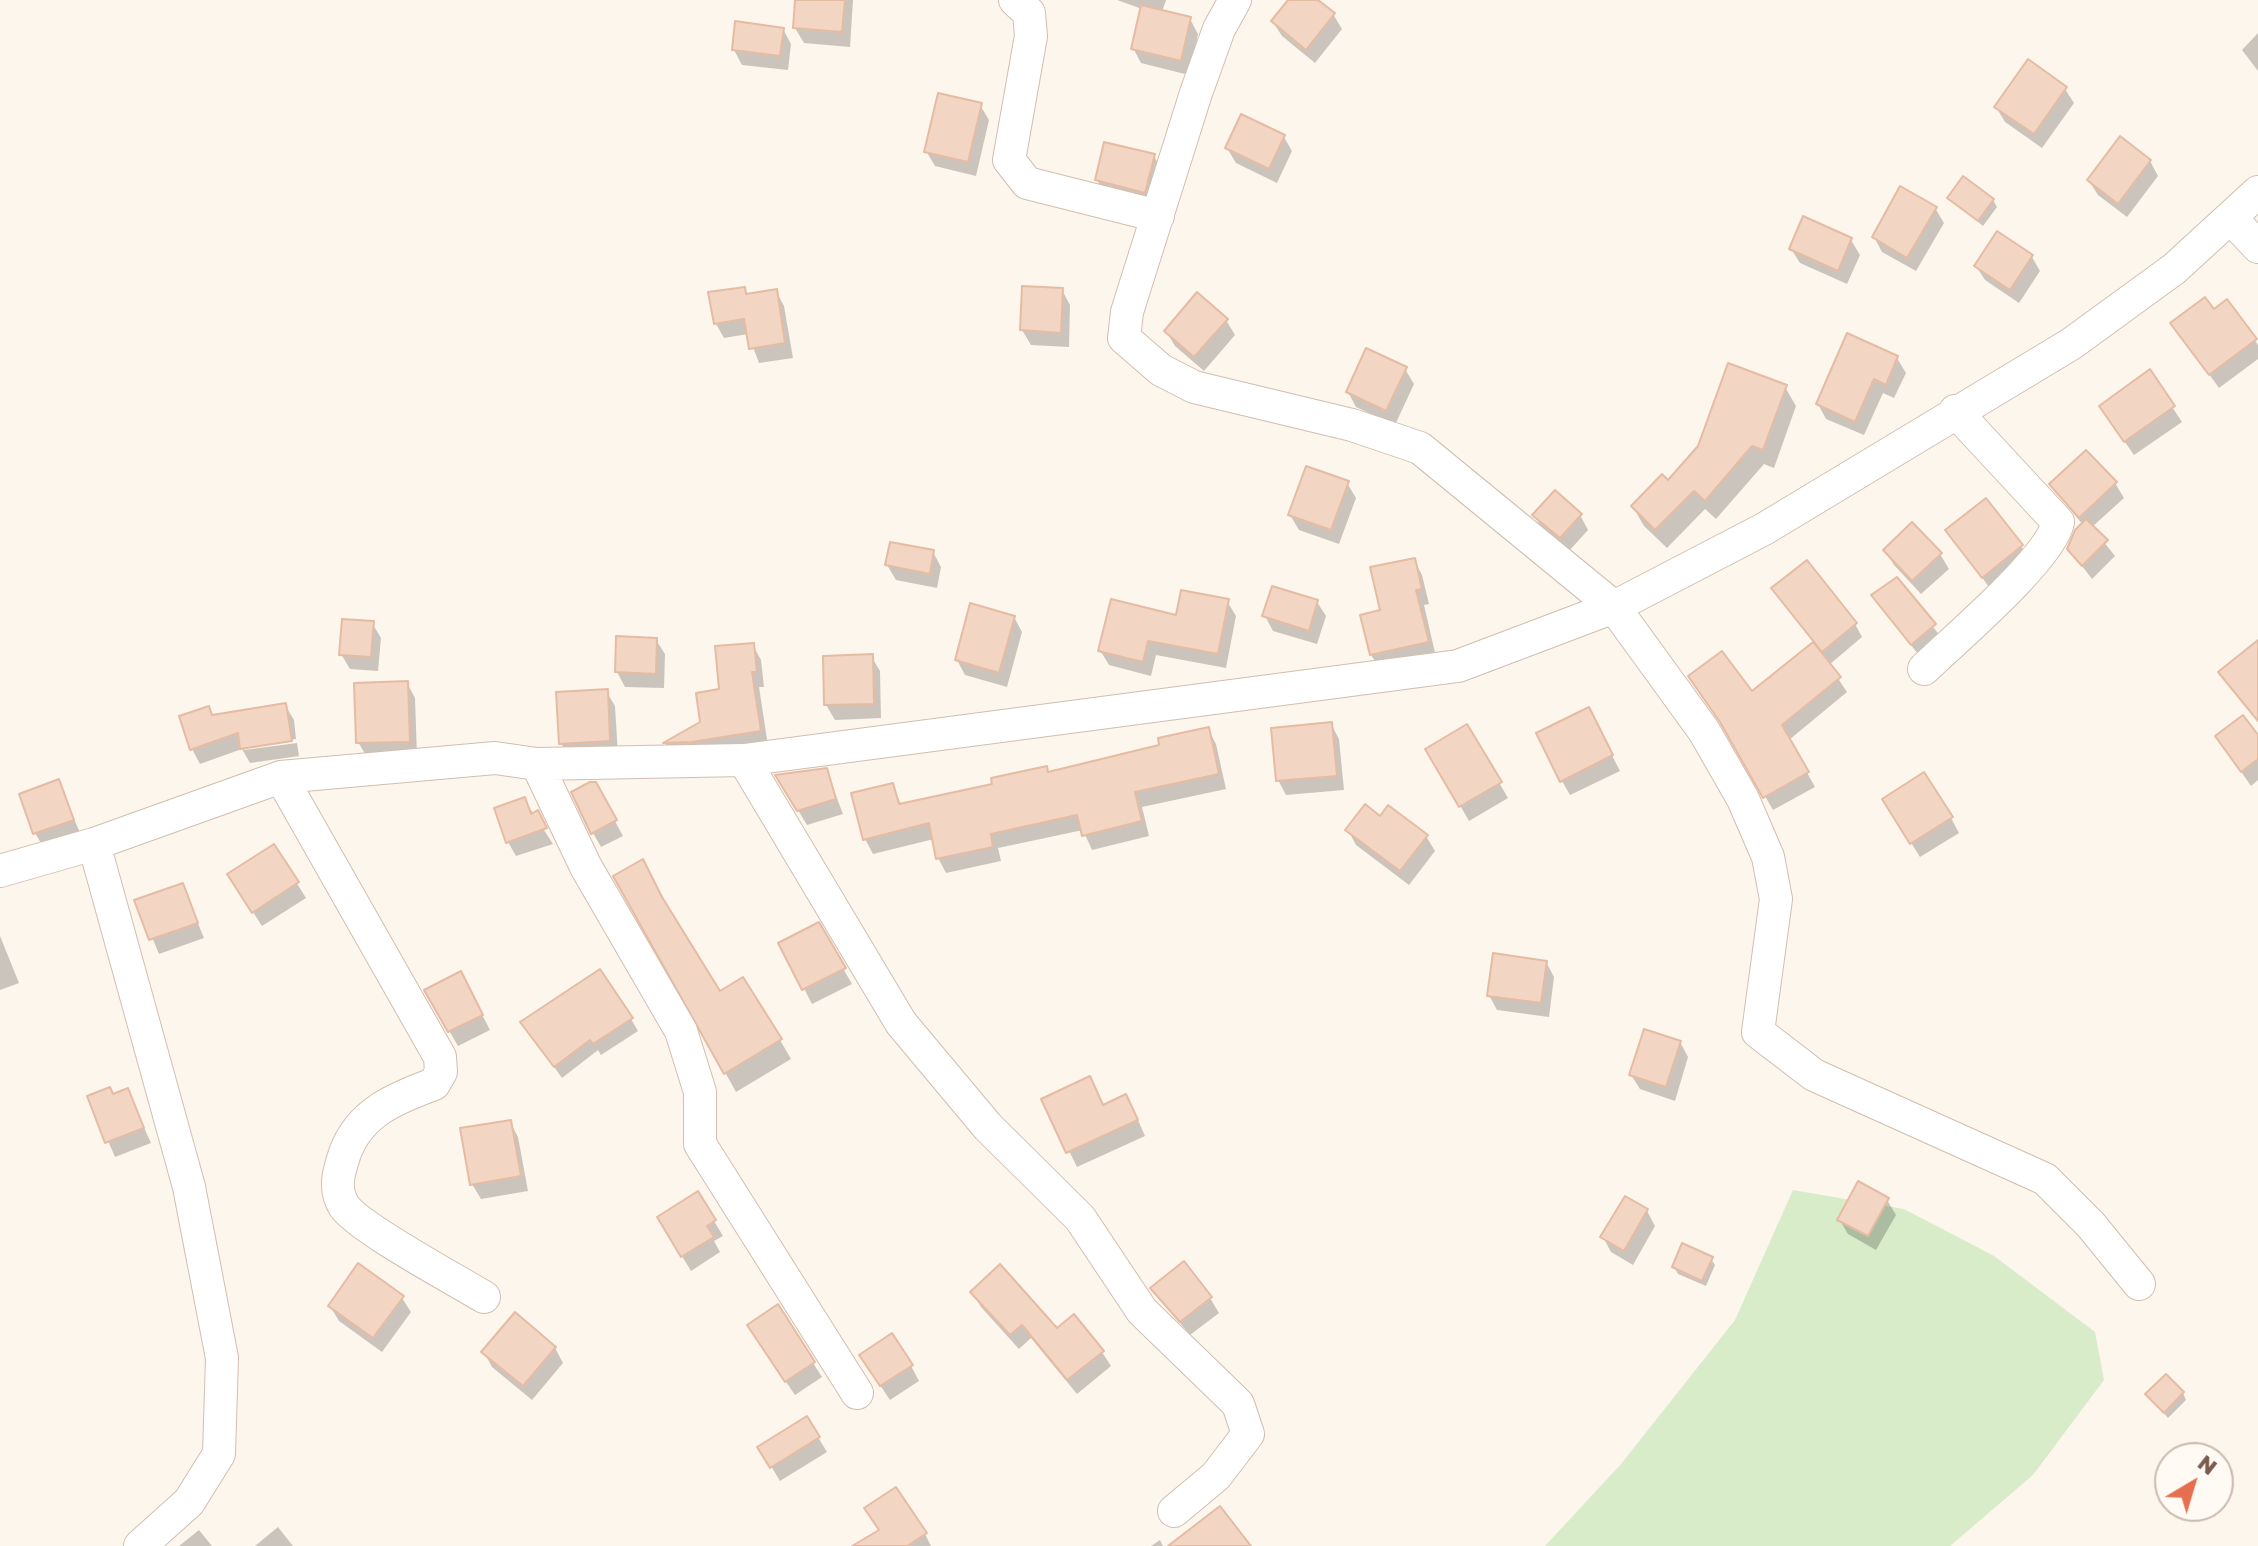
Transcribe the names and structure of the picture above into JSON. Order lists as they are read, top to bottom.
{
  "north": "top right"
}
